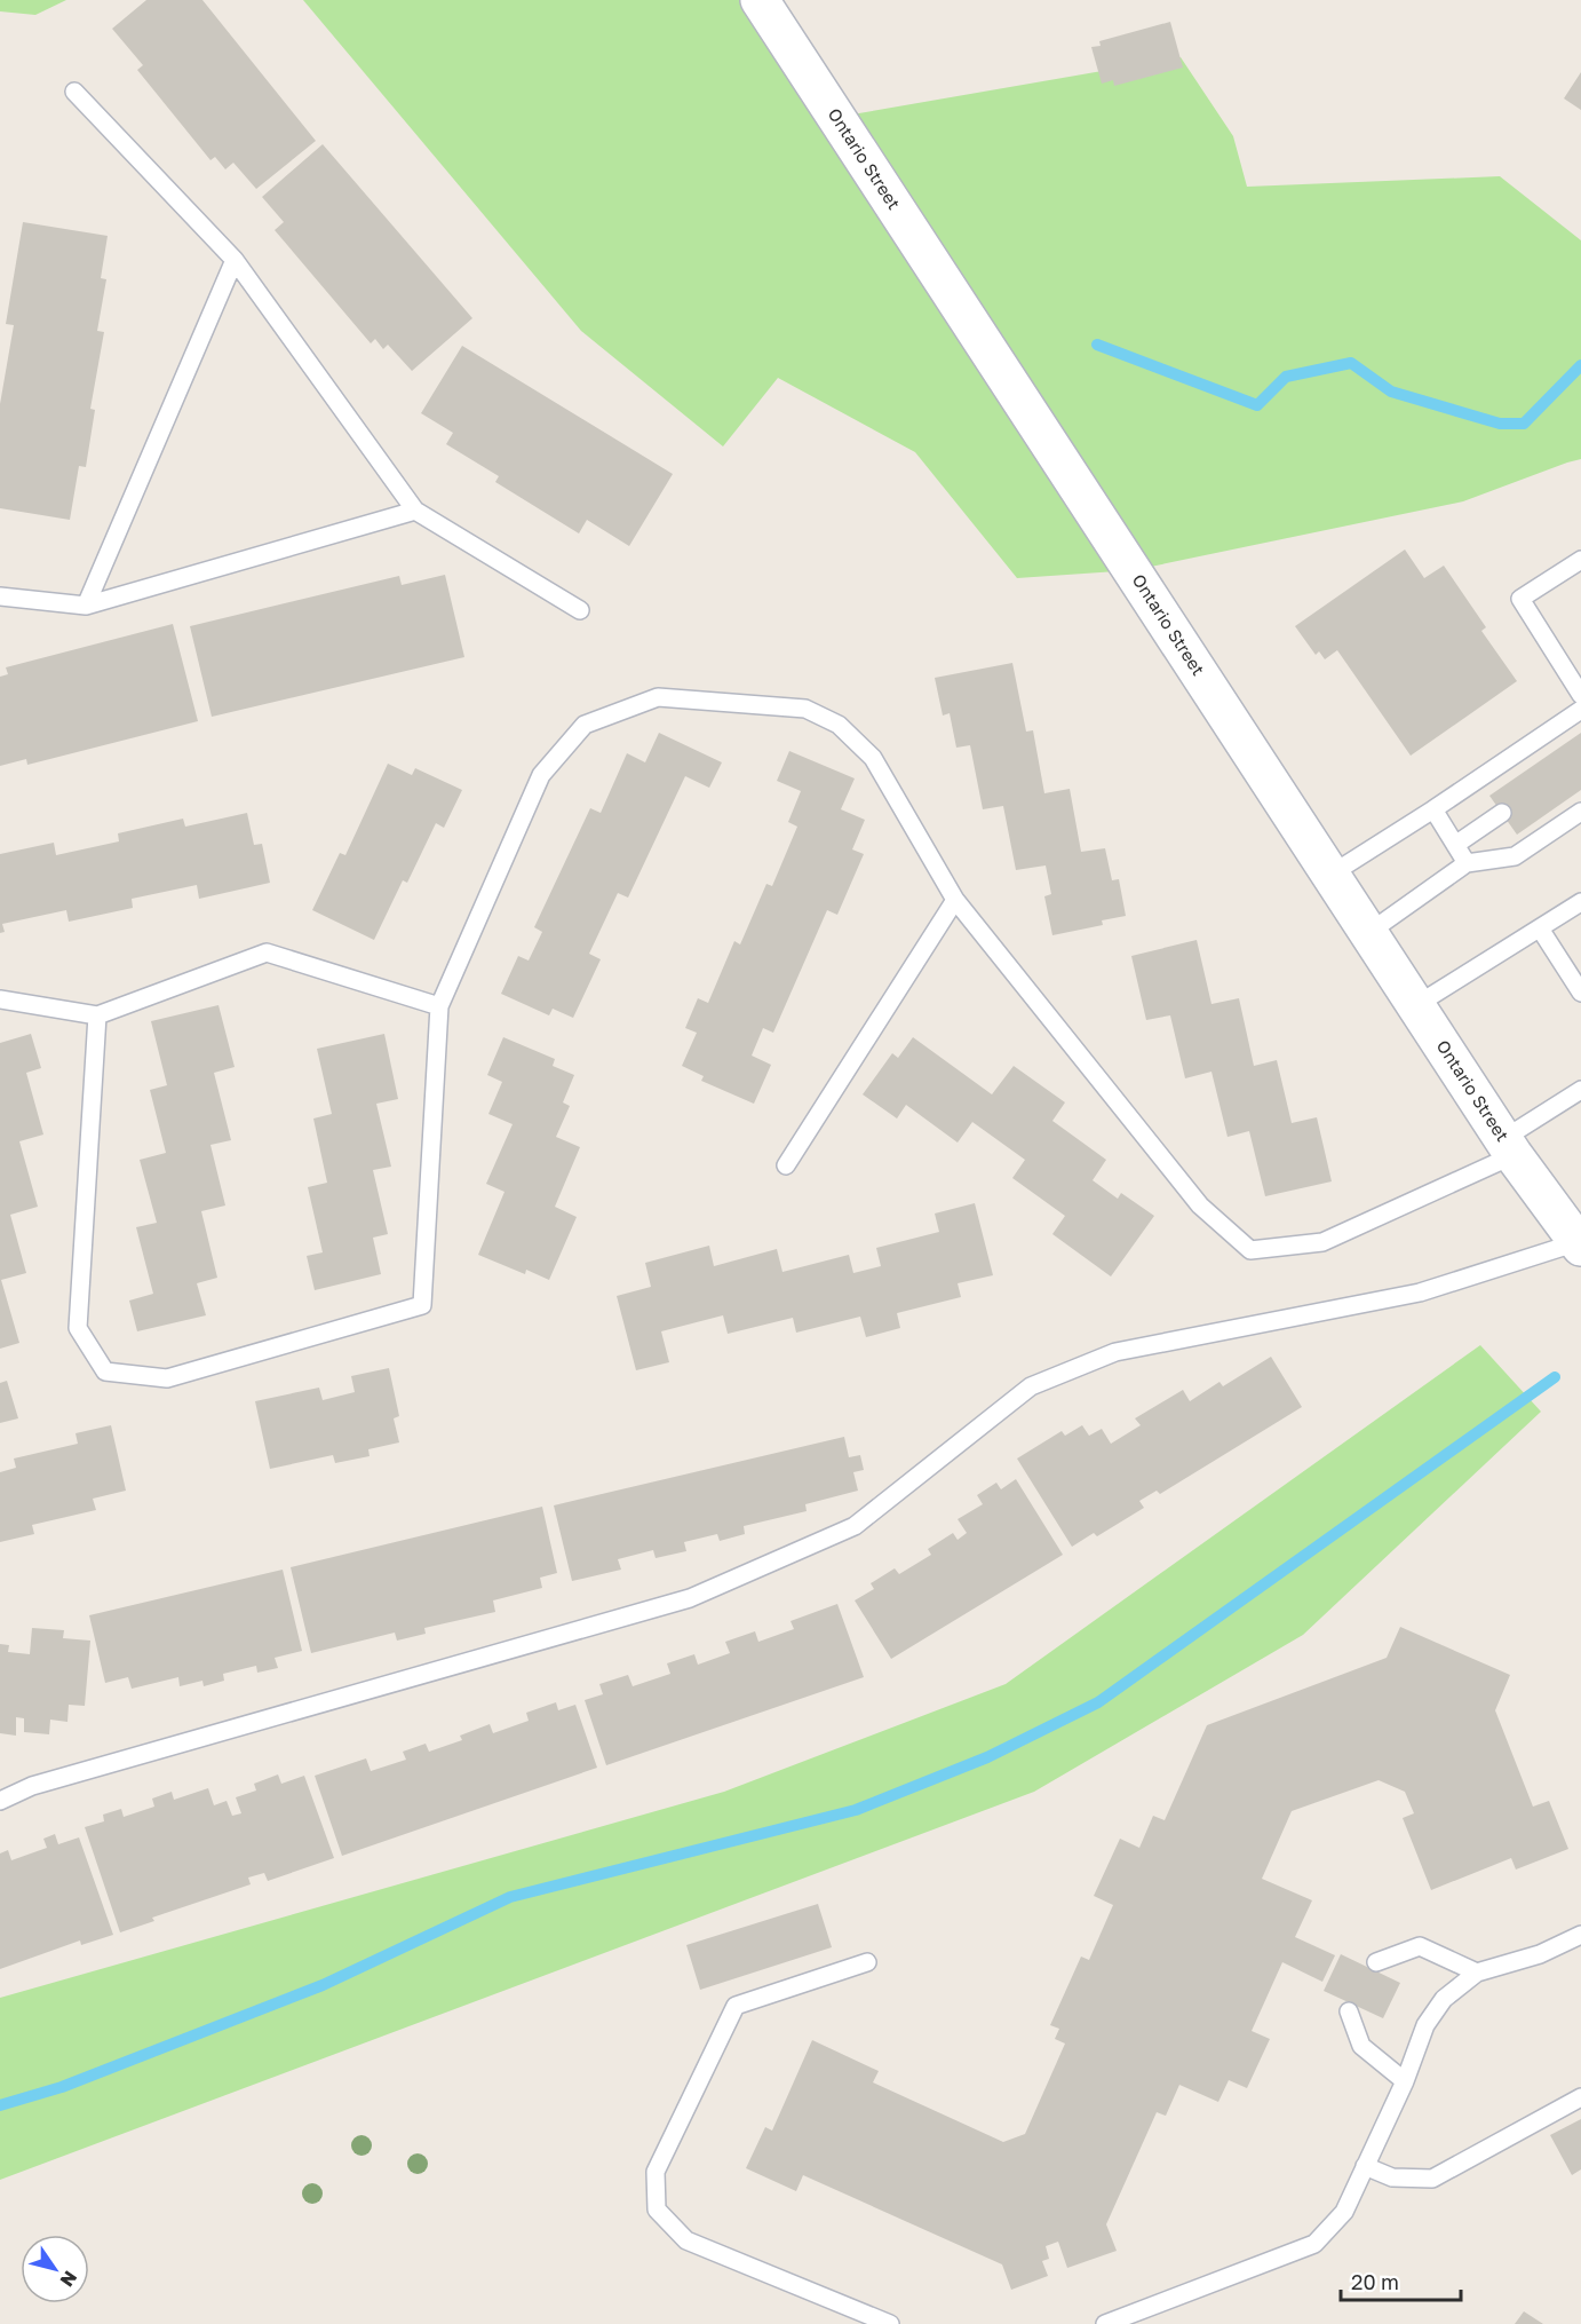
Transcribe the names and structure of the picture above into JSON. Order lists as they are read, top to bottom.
{
  "streets": {
    "main road": ["Ontario Street"]
  },
  "scale_bar": "20 m",
  "north": "bottom right"
}
